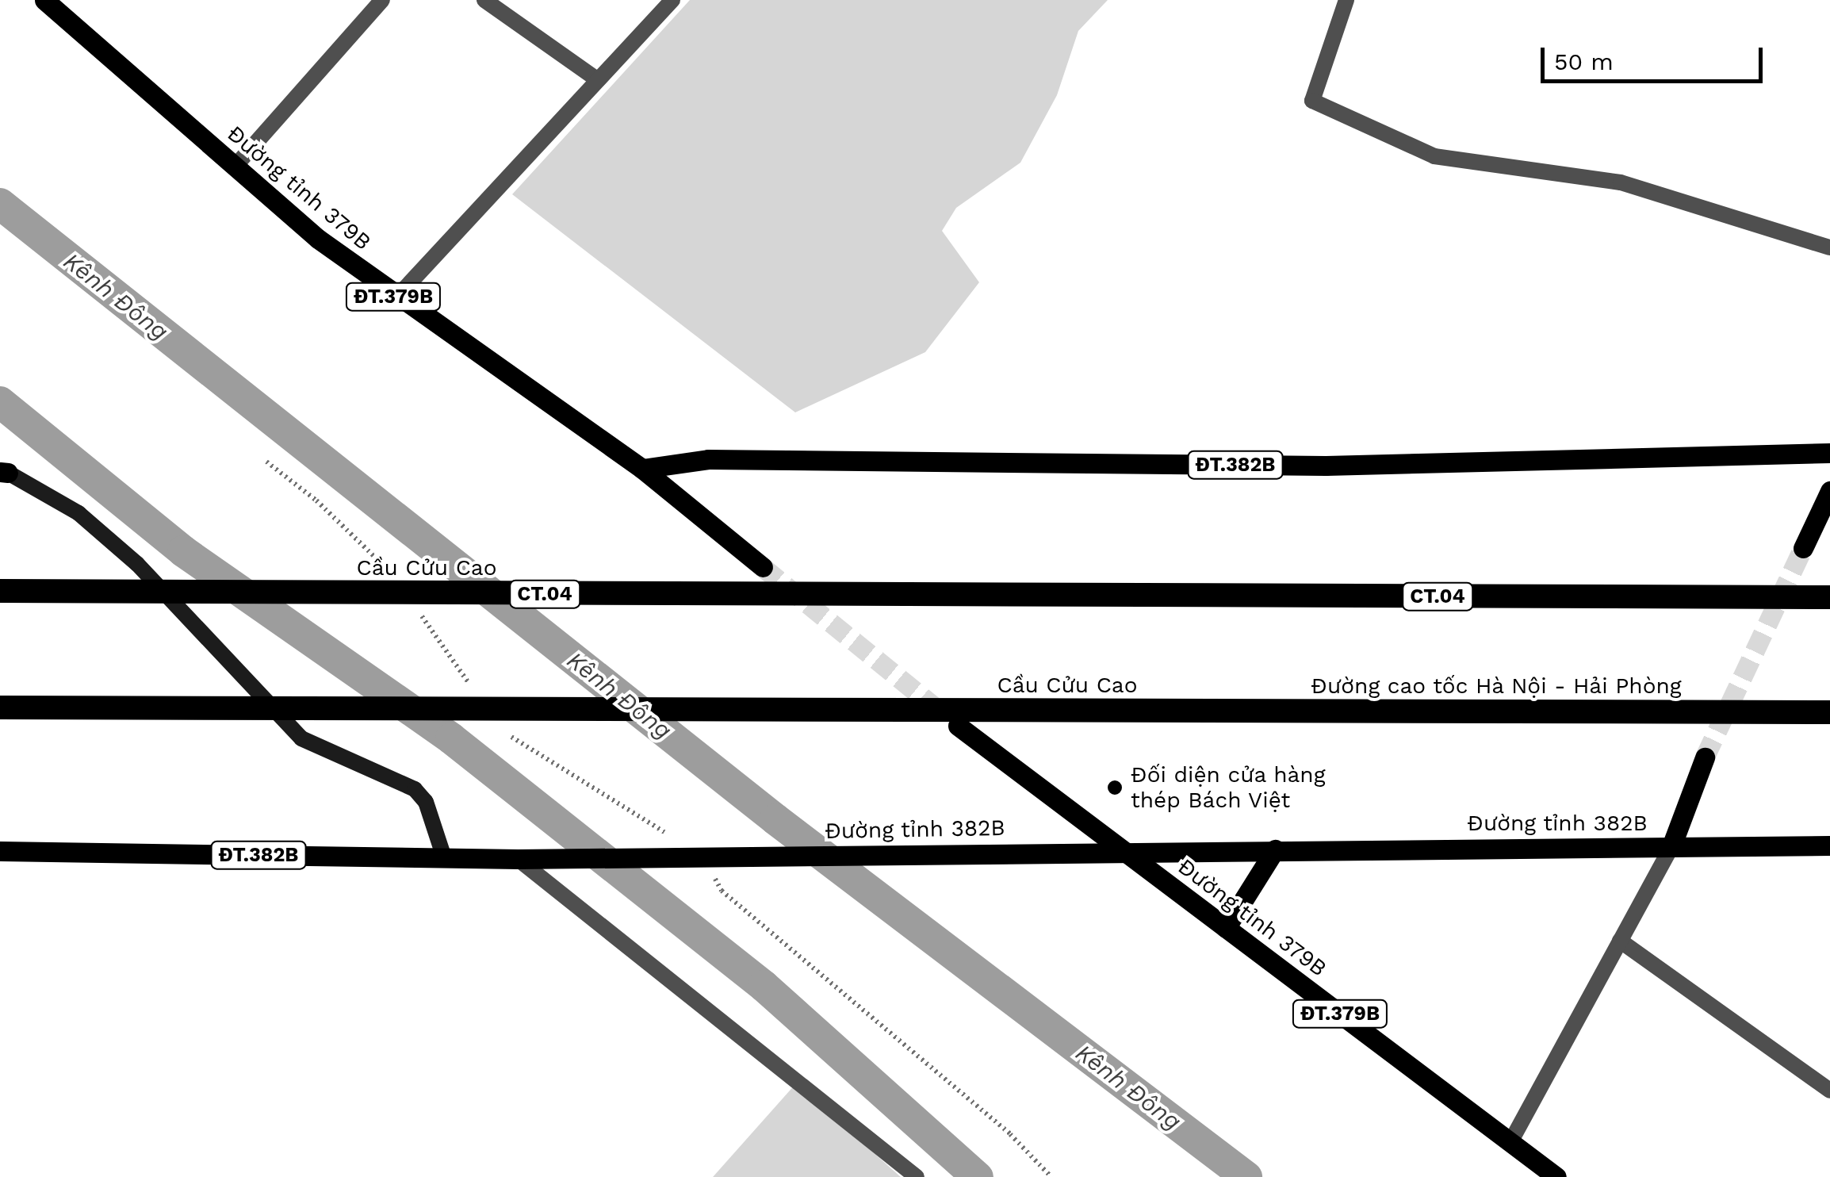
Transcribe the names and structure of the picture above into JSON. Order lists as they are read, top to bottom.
{
  "streets": {
    "highway": ["Cầu Cửu Cao", "CT.04", "Đường cao tốc Hà Nội - Hải Phòng"],
    "main road": [
      "Đường tỉnh 379B",
      "ĐT.379B",
      "ĐT.382B",
      "Đường tỉnh 382B"
    ]
  },
  "crossings": [
    ["Đường tỉnh 379B", "ĐT.382B"],
    ["Đường tỉnh 379B", "Đường tỉnh 382B"],
    ["Cầu Cửu Cao", "Đường cao tốc Hà Nội - Hải Phòng"]
  ],
  "water": ["Kênh Đông"],
  "places": ["Đối diện cửa hàng thép Bách Việt"],
  "scale_bar": "50 m"
}
